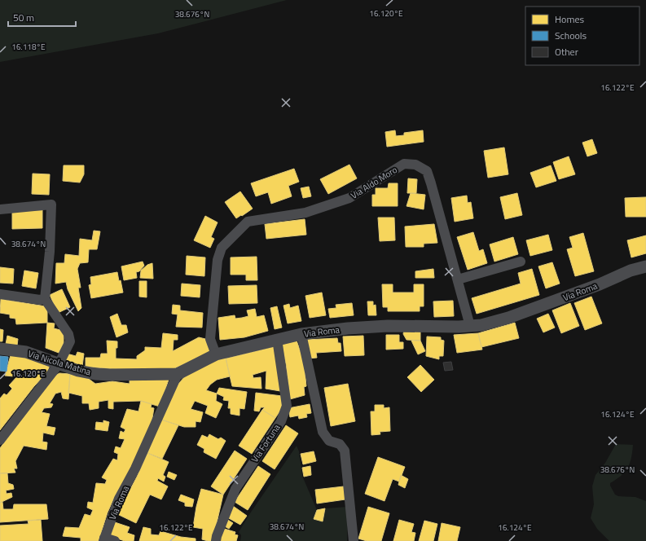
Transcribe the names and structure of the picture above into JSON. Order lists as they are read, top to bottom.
{
  "streets": {
    "street": [
      "Via Aldo Moro",
      "Via Roma",
      "Via Nicola Matina",
      "Via Fortuna"
    ]
  },
  "crossings": [
    ["Via Aldo Moro", "Via Roma"],
    ["Via Roma", "Via Nicola Matina"],
    ["Via Roma", "Via Fortuna"]
  ],
  "legend": ["Homes", "Schools", "Other"],
  "scale_bar": "50 m",
  "coordinates": [
    "16.120°E",
    "38.676°N",
    "16.118°E",
    "16.122°E",
    "38.674°N",
    "16.124°E"
  ]
}
